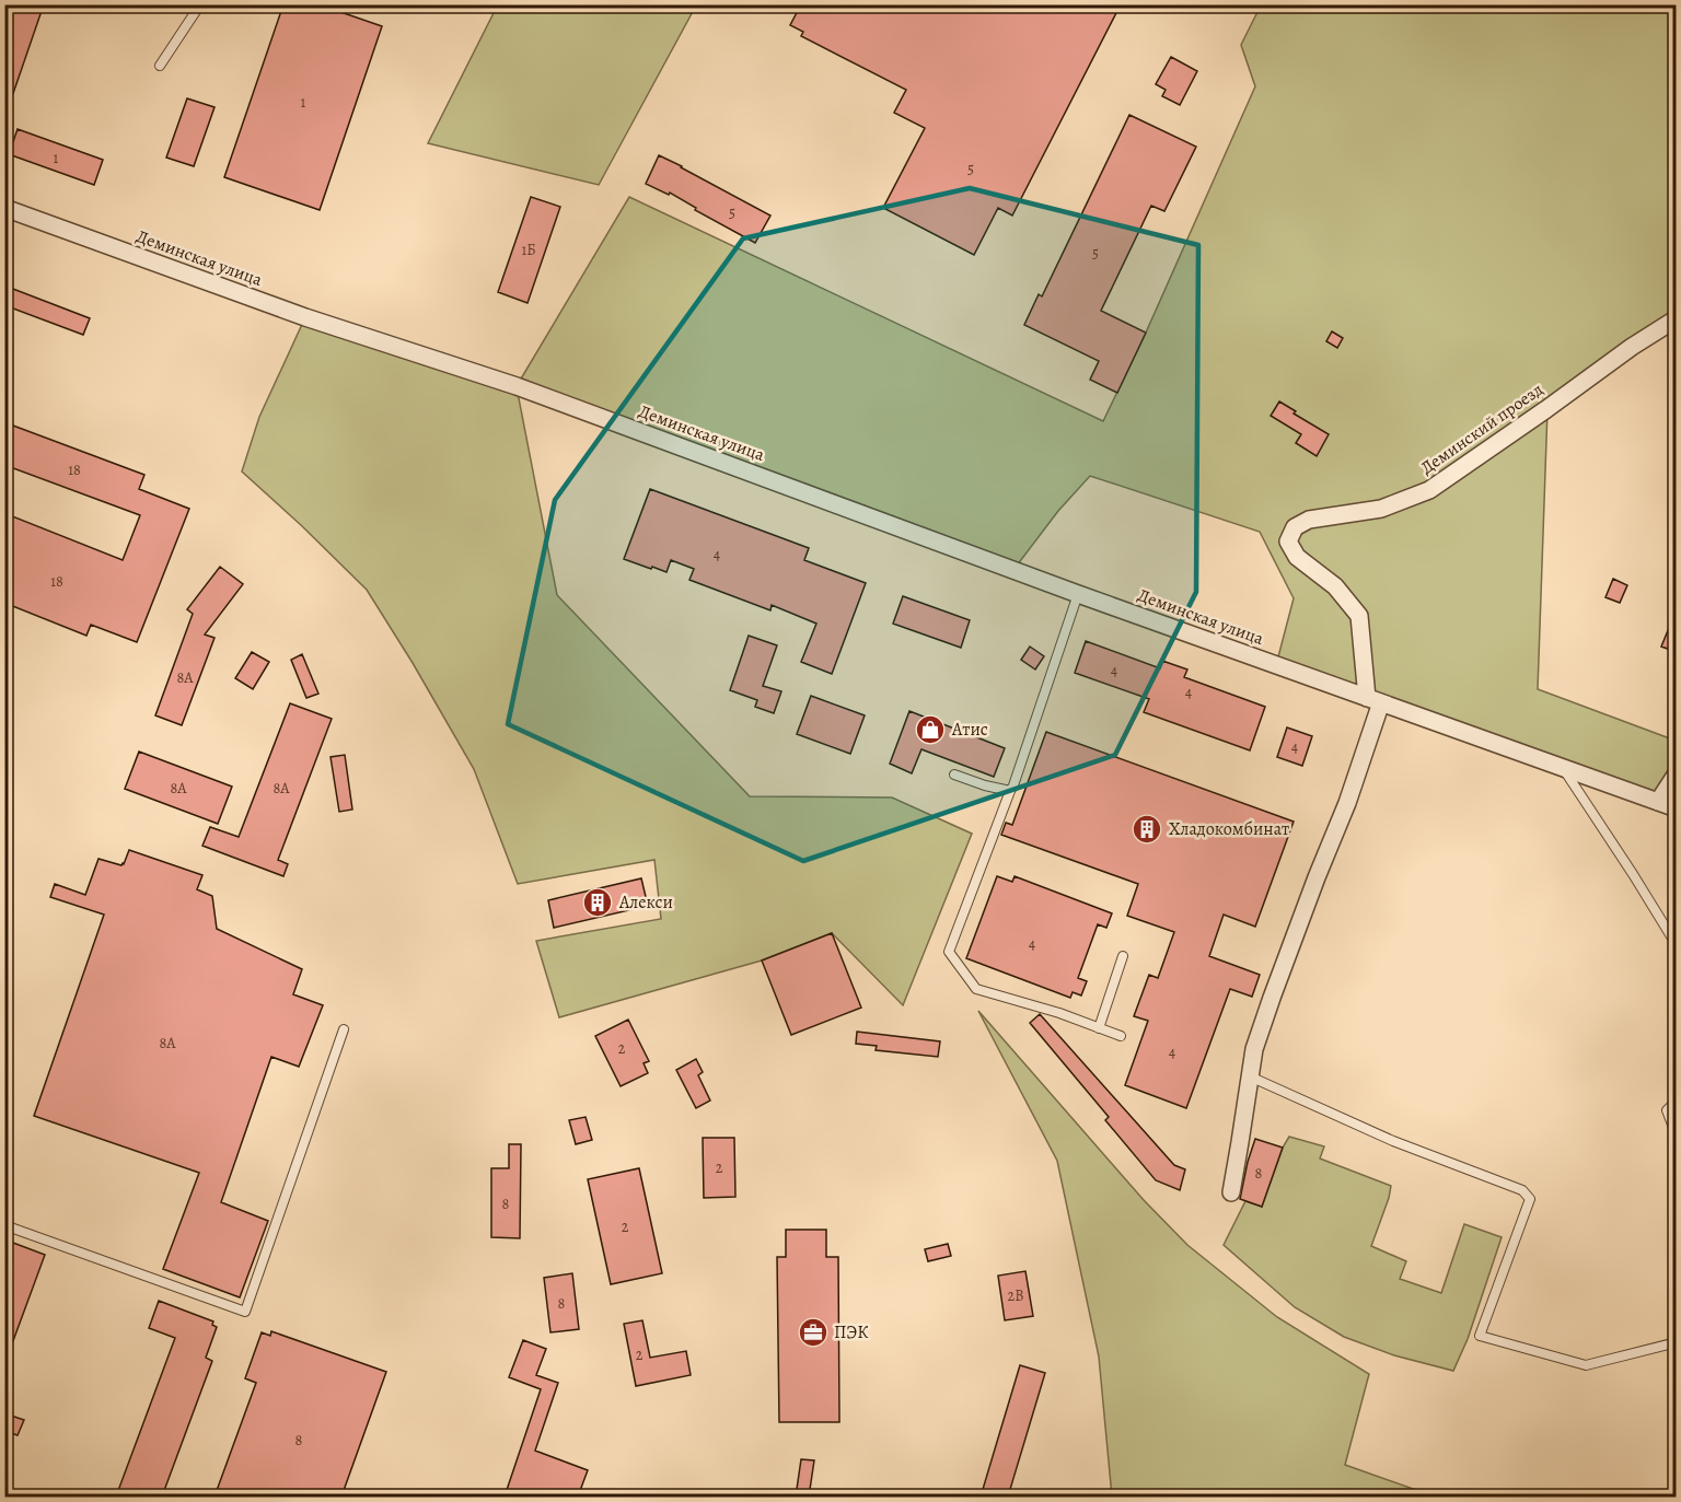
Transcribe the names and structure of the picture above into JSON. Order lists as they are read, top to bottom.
{
  "streets": {
    "street": ["Деминская улица", "Деминский проезд"]
  },
  "crossings": [
    ["Деминская улица", "Деминский проезд"]
  ],
  "places": {
    "shop": ["Атис"],
    "building": ["Хладокомбинат", "Алекси"],
    "office": ["ПЭК"]
  },
  "house_numbers": [
    "1",
    "1",
    "5",
    "5",
    "1Б",
    "5",
    "18",
    "4",
    "18",
    "4",
    "8А",
    "4",
    "4",
    "8А",
    "8А",
    "4",
    "8А",
    "2",
    "4",
    "2",
    "8",
    "8",
    "2",
    "2В",
    "8",
    "2",
    "8"
  ]
}
